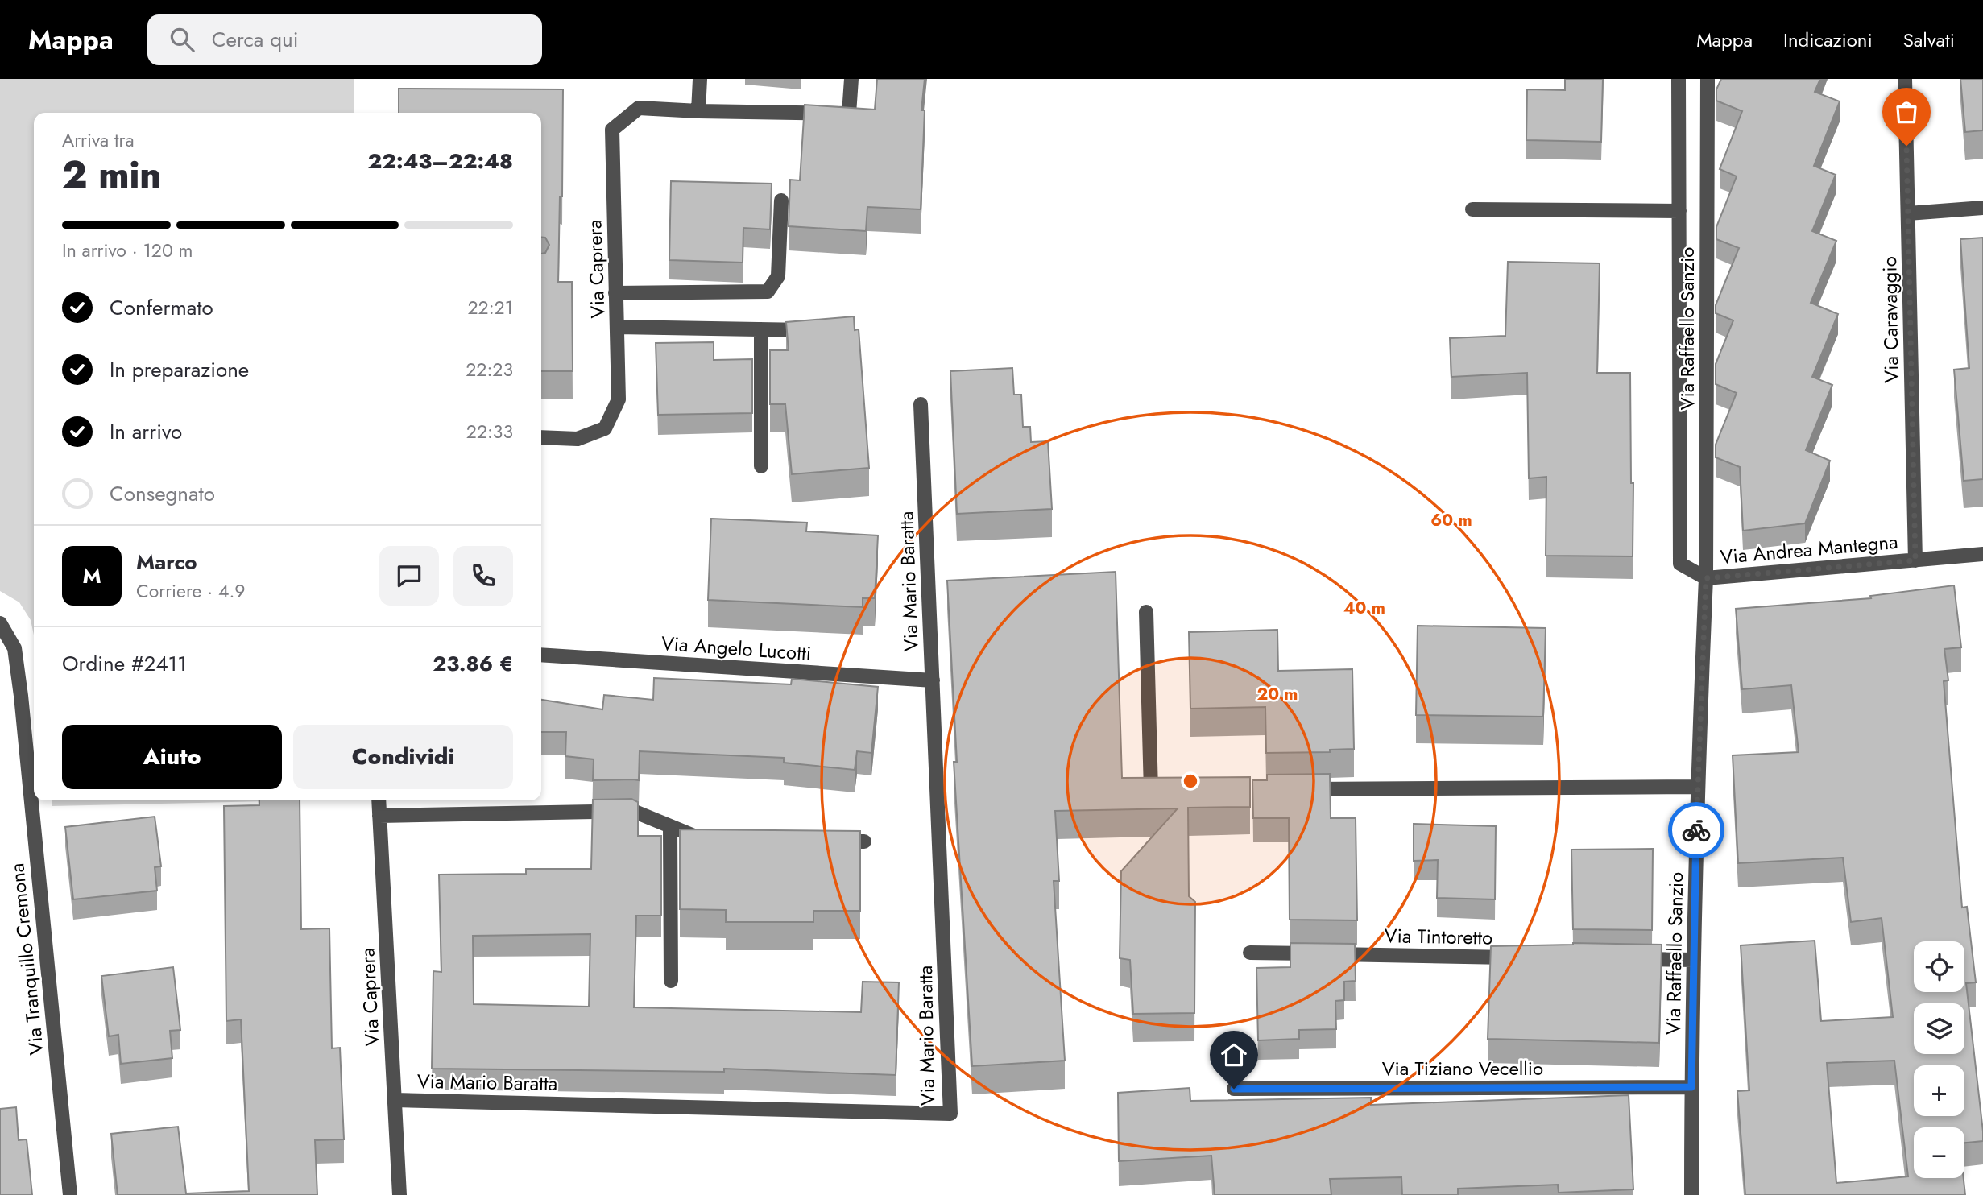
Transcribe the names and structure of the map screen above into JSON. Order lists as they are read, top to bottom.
{
  "streets": {
    "street": [
      "Via Caprera",
      "Via Caravaggio",
      "Via Raffaello Sanzio",
      "Via Andrea Mantegna",
      "Via Mario Baratta",
      "Via Angelo Lucotti",
      "Via Tintoretto",
      "Via Tranquillo Cremona",
      "Via Tiziano Vecellio"
    ]
  },
  "crossings": [
    ["Via Caprera", "Via Mario Baratta"],
    ["Via Caravaggio", "Via Andrea Mantegna"],
    ["Via Raffaello Sanzio", "Via Andrea Mantegna"],
    ["Via Raffaello Sanzio", "Via Tiziano Vecellio"],
    ["Via Mario Baratta", "Via Angelo Lucotti"]
  ],
  "page": {
    "header": "Mappa",
    "search": "Cerca qui",
    "nav": ["Mappa", "Indicazioni", "Salvati"],
    "heading": ["2 min", "Arriva tra", "22:43–22:48"],
    "panel": [
      "Marco",
      "Corriere · 4.9",
      "Ordine #2411",
      "23.86 €"
    ],
    "bar": "In arrivo · 120 m",
    "list": [
      ["Confermato", "22:21"],
      ["In preparazione", "22:23"],
      ["In arrivo", "22:33"],
      "Consegnato"
    ],
    "round": "M",
    "buttons": ["Aiuto", "Condividi"],
    "map_buttons": ["+", "−"]
  },
  "rings": ["60 m", "40 m", "20 m"]
}
